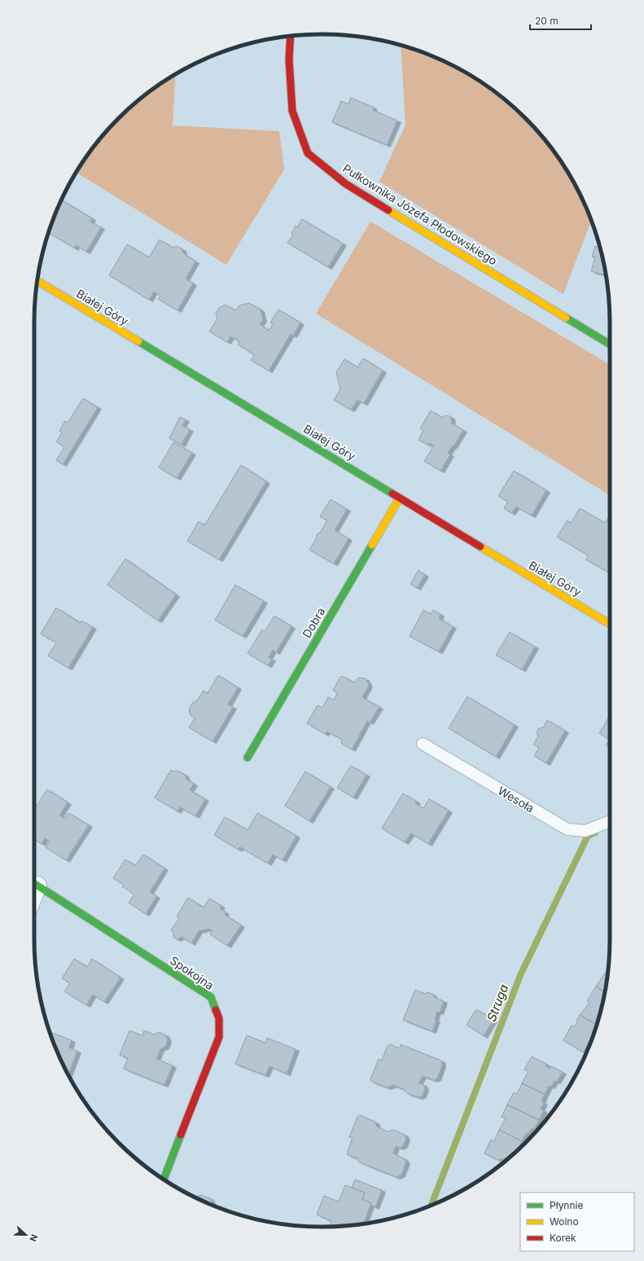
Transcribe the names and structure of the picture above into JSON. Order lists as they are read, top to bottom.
{
  "streets": {
    "street": [
      "Pułkownika Józefa Płodowskiego",
      "Białej Góry",
      "Dobra",
      "Spokojna"
    ],
    "lane": ["Wesoła"]
  },
  "crossings": [
    ["Białej Góry", "Dobra"]
  ],
  "water": ["Struga"],
  "legend": ["Płynnie", "Wolno", "Korek"],
  "scale_bar": "20 m",
  "north": "right"
}
